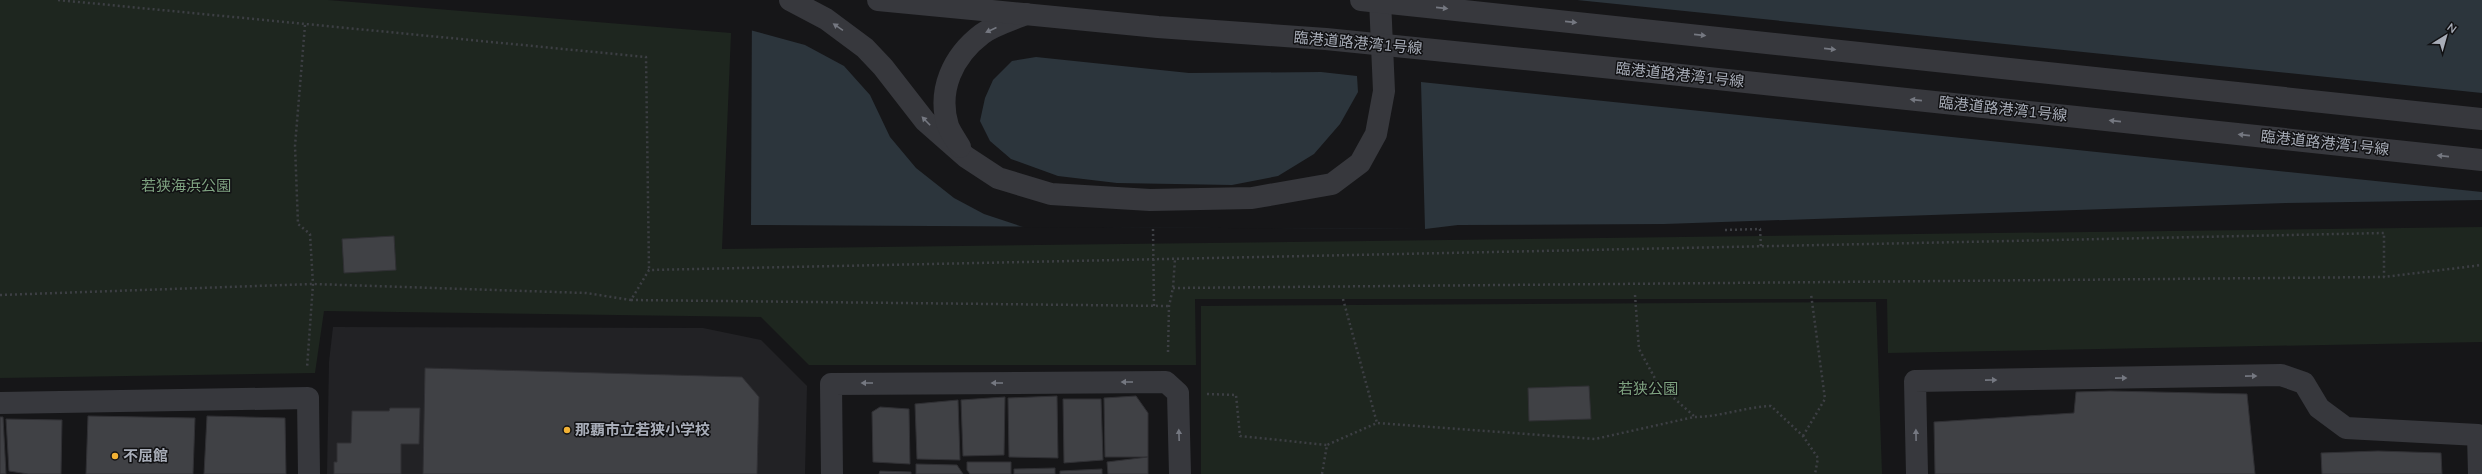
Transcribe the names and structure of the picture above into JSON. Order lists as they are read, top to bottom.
{
  "streets": {
    "street": ["臨港道路港湾1号線"]
  },
  "parks": ["若狭海浜公園", "若狭公園"],
  "places": ["那覇市立若狭小学校", "不屈館"],
  "north": "top right"
}
